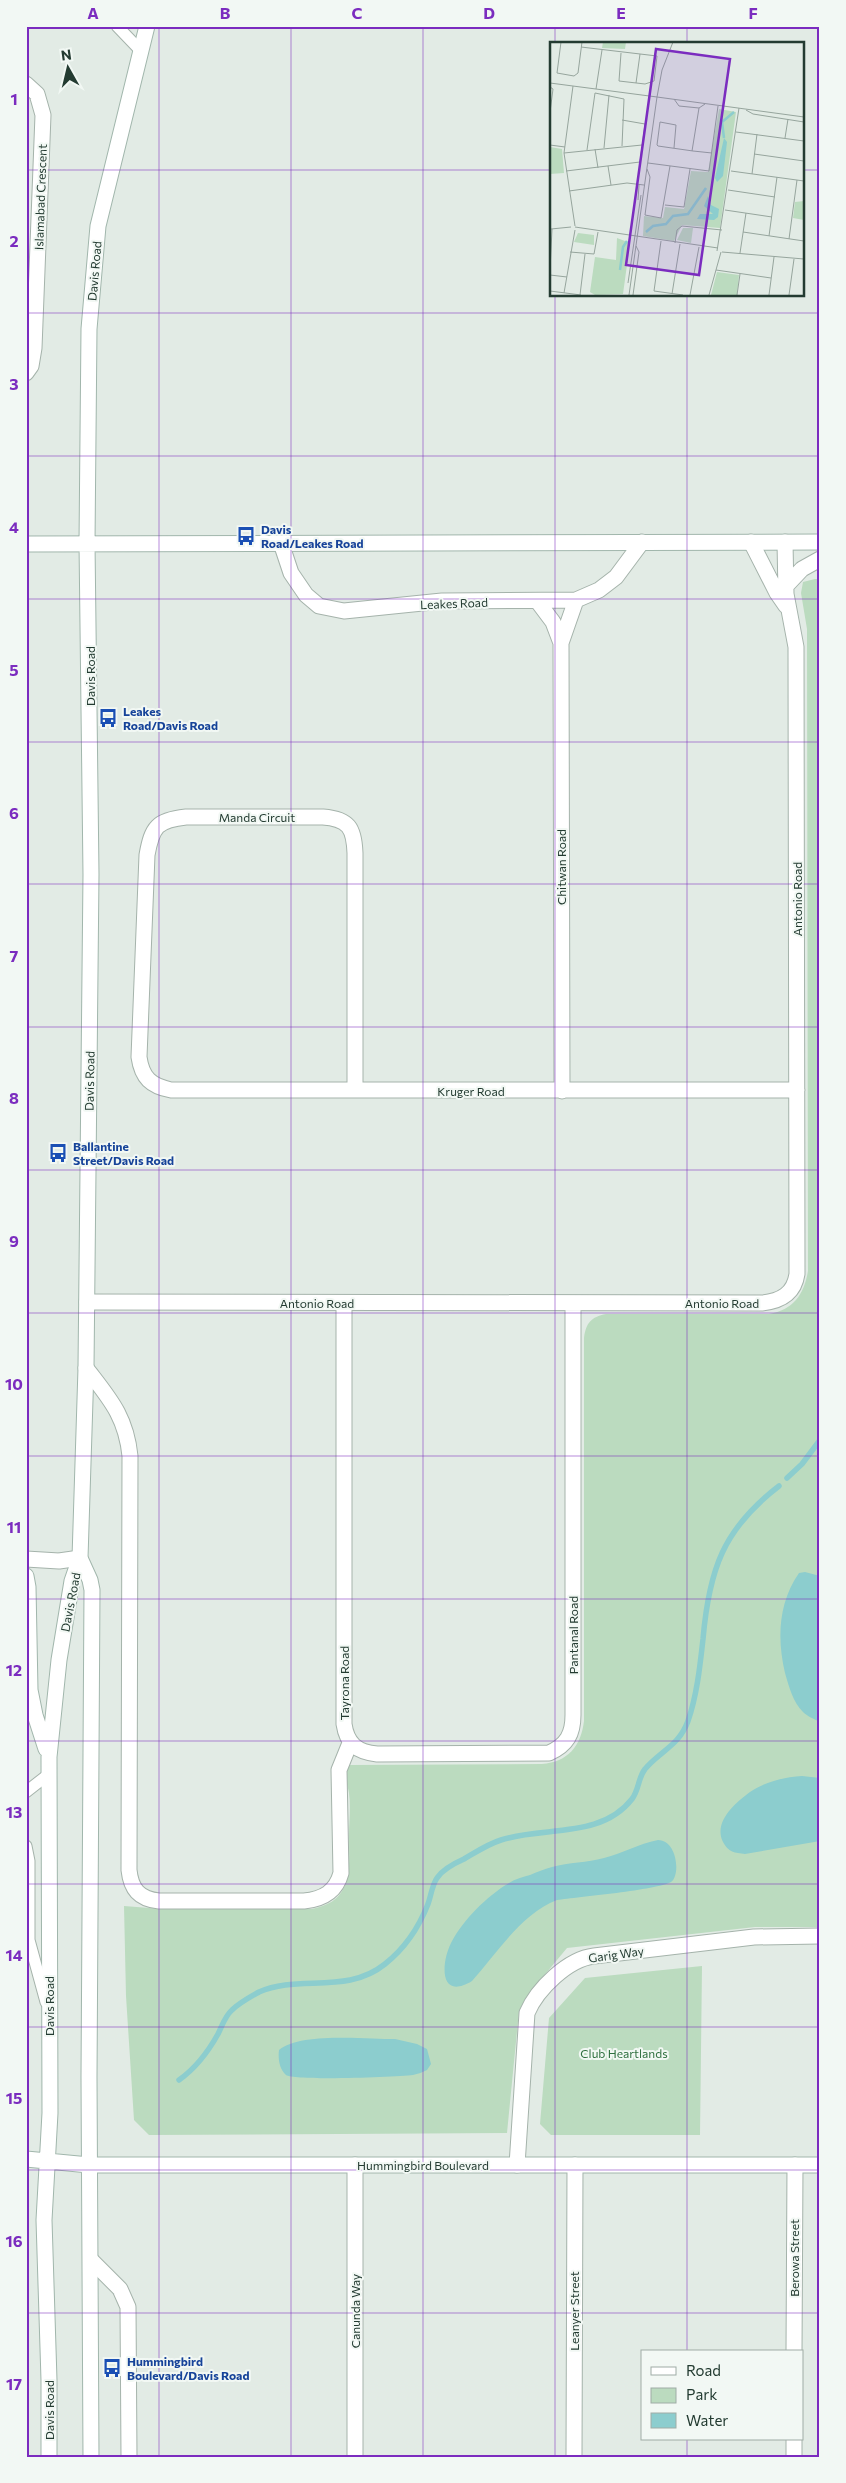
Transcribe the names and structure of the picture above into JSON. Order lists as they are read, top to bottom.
{
  "streets": {
    "street": [
      "Islamabad Crescent",
      "Davis Road",
      "Leakes Road",
      "Manda Circuit",
      "Chitwan Road",
      "Antonio Road",
      "Kruger Road",
      "Pantanal Road",
      "Tayrona Road",
      "Garig Way",
      "Hummingbird Boulevard",
      "Berowa Street",
      "Canunda Way",
      "Leanyer Street"
    ]
  },
  "crossings": [
    ["Davis Road", "Antonio Road"],
    ["Davis Road", "Hummingbird Boulevard"],
    ["Leakes Road", "Chitwan Road"],
    ["Manda Circuit", "Kruger Road"],
    ["Chitwan Road", "Kruger Road"],
    ["Antonio Road", "Kruger Road"],
    ["Antonio Road", "Pantanal Road"],
    ["Antonio Road", "Tayrona Road"],
    ["Pantanal Road", "Tayrona Road"],
    ["Garig Way", "Hummingbird Boulevard"],
    ["Hummingbird Boulevard", "Berowa Street"],
    ["Hummingbird Boulevard", "Canunda Way"],
    ["Hummingbird Boulevard", "Leanyer Street"]
  ],
  "parks": ["Club Heartlands"],
  "places": {
    "bus stop": [
      "Davis Road/Leakes Road",
      "Leakes Road/Davis Road",
      "Ballantine Street/Davis Road",
      "Hummingbird Boulevard/Davis Road"
    ]
  },
  "legend": ["Road", "Park", "Water"],
  "north": "top",
  "grid": {
    "columns": [
      "A",
      "B",
      "C",
      "D",
      "E",
      "F"
    ],
    "rows": [
      "1",
      "2",
      "3",
      "4",
      "5",
      "6",
      "7",
      "8",
      "9",
      "10",
      "11",
      "12",
      "13",
      "14",
      "15",
      "16",
      "17"
    ]
  }
}
